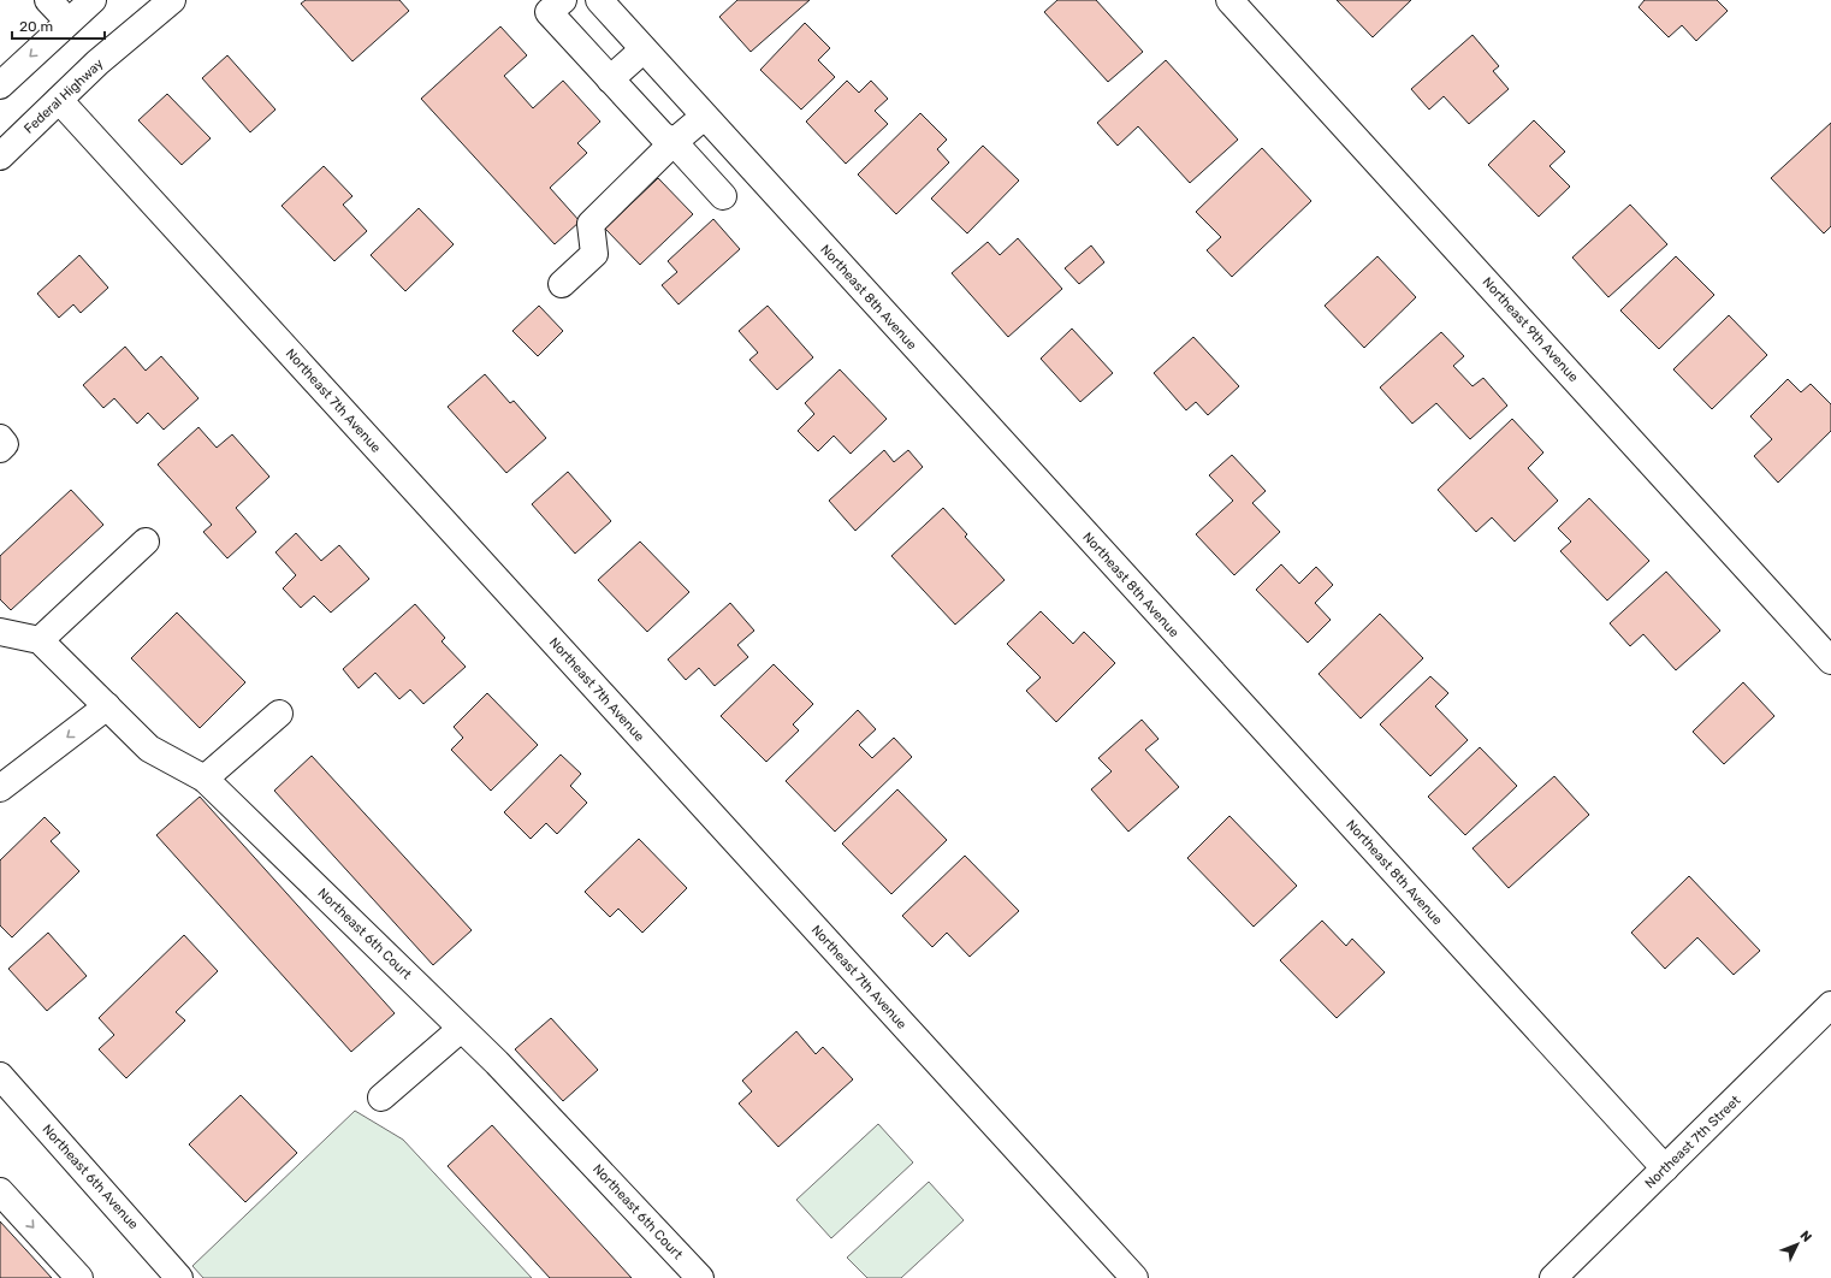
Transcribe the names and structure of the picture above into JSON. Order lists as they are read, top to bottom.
{
  "streets": {
    "street": [
      "Federal Highway",
      "Northeast 8th Avenue",
      "Northeast 9th Avenue",
      "Northeast 7th Avenue",
      "Northeast 6th Court",
      "Northeast 7th Street",
      "Northeast 6th Avenue"
    ]
  },
  "crossings": [
    ["Federal Highway", "Northeast 7th Avenue"],
    ["Northeast 8th Avenue", "Northeast 7th Street"]
  ],
  "scale_bar": "20 m",
  "north": "top right"
}
